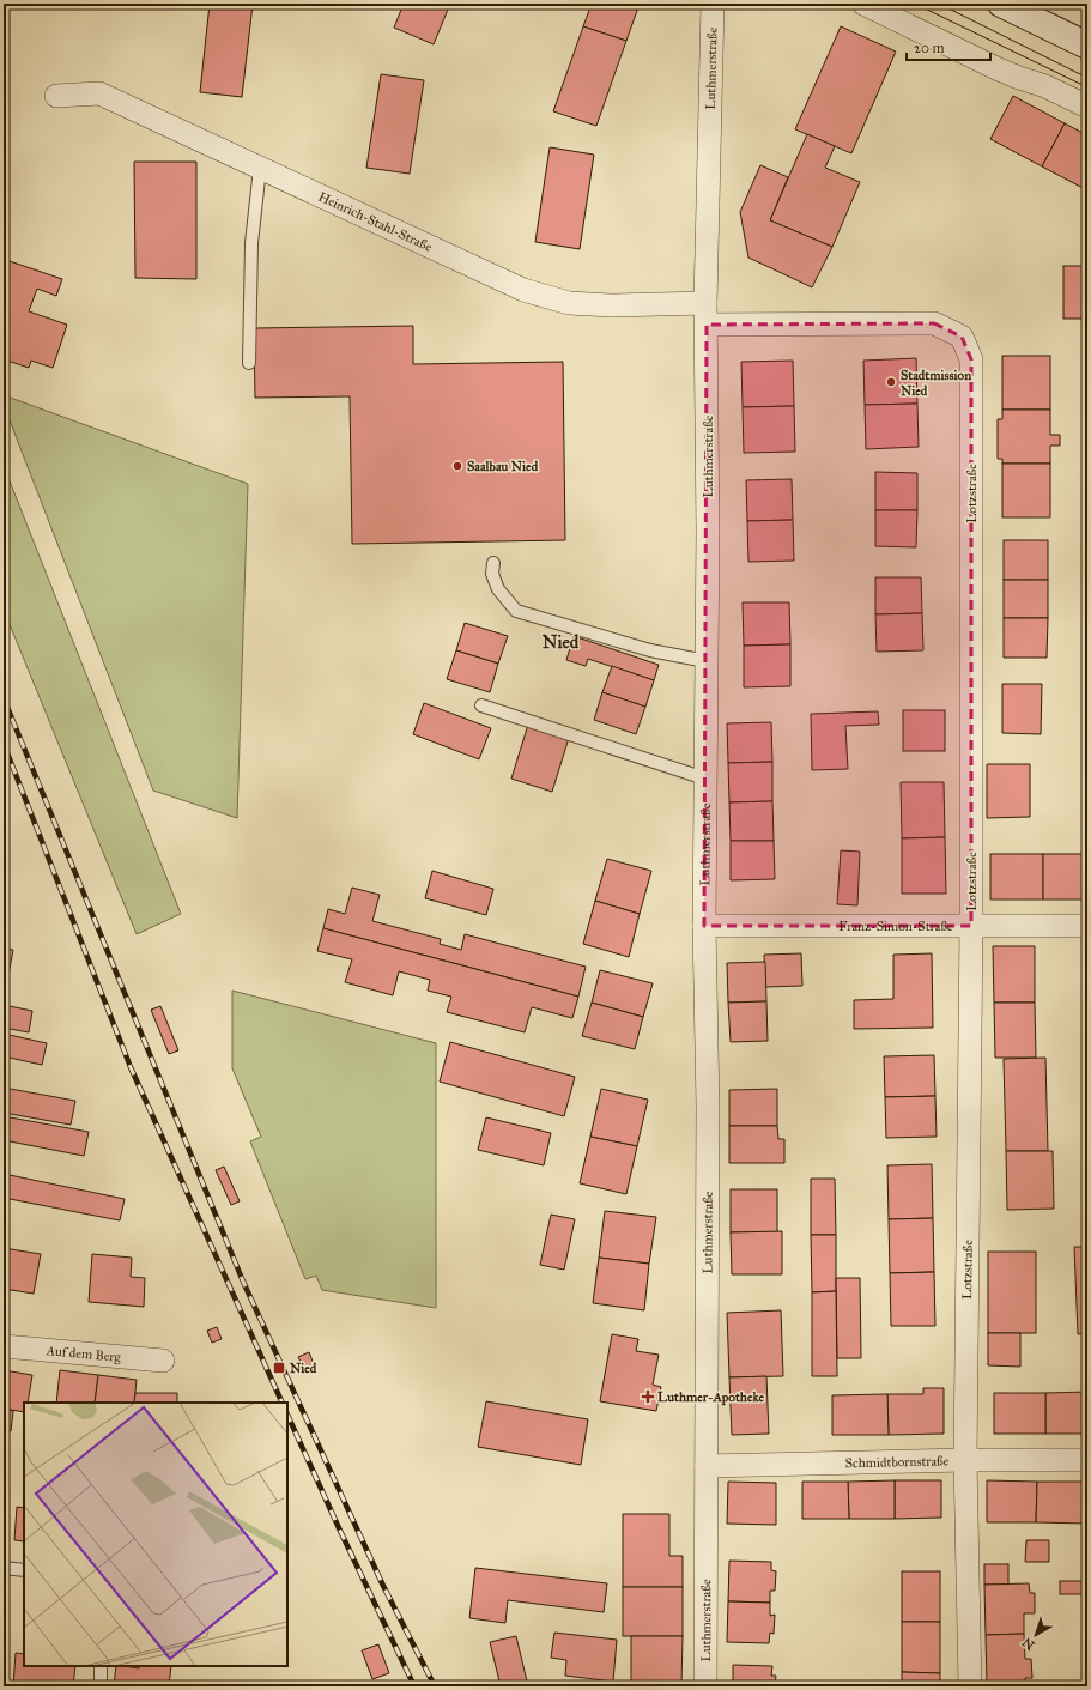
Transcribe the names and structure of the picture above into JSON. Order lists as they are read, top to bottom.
{
  "streets": {
    "street": [
      "Luthmerstraße",
      "Heinrich-Stahl-Straße",
      "Lotzstraße",
      "Franz-Simon-Straße",
      "Auf dem Berg",
      "Schmidtbornstraße"
    ]
  },
  "crossings": [
    ["Luthmerstraße", "Heinrich-Stahl-Straße"],
    ["Luthmerstraße", "Lotzstraße"],
    ["Luthmerstraße", "Franz-Simon-Straße"],
    ["Luthmerstraße", "Schmidtbornstraße"],
    ["Heinrich-Stahl-Straße", "Lotzstraße"],
    ["Lotzstraße", "Franz-Simon-Straße"],
    ["Lotzstraße", "Schmidtbornstraße"]
  ],
  "districts": ["Nied"],
  "places": {
    "other": ["Stadtmission Nied", "Saalbau Nied"],
    "transit": ["Nied"],
    "health": ["Luthmer-Apotheke"]
  },
  "scale_bar": "20 m",
  "north": "bottom left"
}
